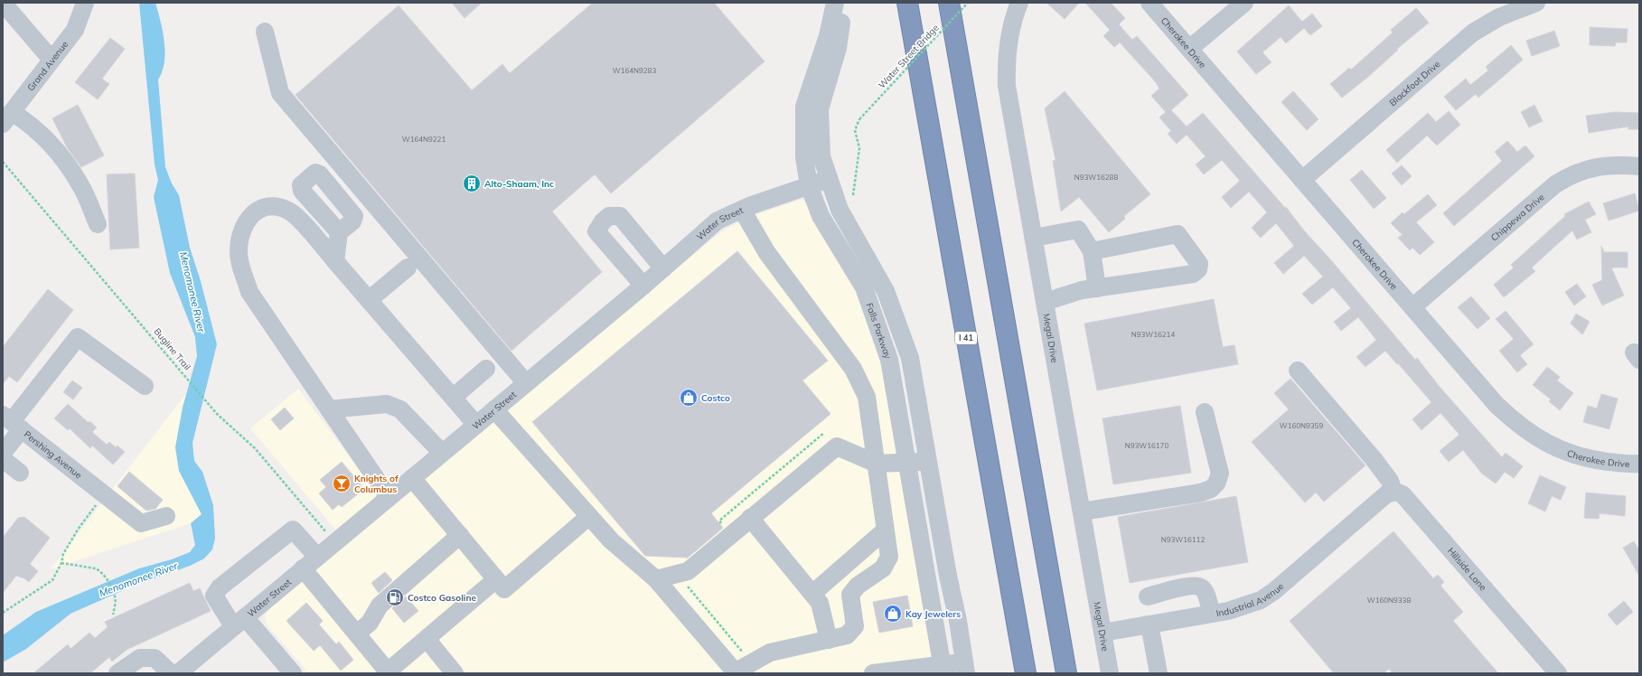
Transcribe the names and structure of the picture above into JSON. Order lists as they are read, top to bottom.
{
  "streets": {
    "highway": ["I 41"],
    "street": [
      "Cherokee Drive",
      "Grand Avenue",
      "Blackfoot Drive",
      "Chippewa Drive",
      "Water Street",
      "Falls Parkway",
      "Megal Drive",
      "Pershing Avenue",
      "Hillside Lane",
      "Industrial Avenue"
    ],
    "path": ["Water Street Bridge", "Bugline Trail"]
  },
  "crossings": [
    ["Cherokee Drive", "Blackfoot Drive"],
    ["Cherokee Drive", "Chippewa Drive"],
    ["Water Street", "Falls Parkway"],
    ["Water Street", "Bugline Trail"],
    ["Megal Drive", "Industrial Avenue"],
    ["Hillside Lane", "Industrial Avenue"]
  ],
  "water": ["Menomonee River"],
  "places": {
    "building": ["Alto-Shaam, Inc"],
    "shop": ["Costco", "Kay Jewelers"],
    "bar": ["Knights of Columbus"],
    "fuel station": ["Costco Gasoline"]
  },
  "house_numbers": [
    "W164N9283",
    "W164N9221",
    "N93W16288",
    "N93W16214",
    "W160N9359",
    "N93W16170",
    "N93W16112",
    "W160N9338"
  ]
}
